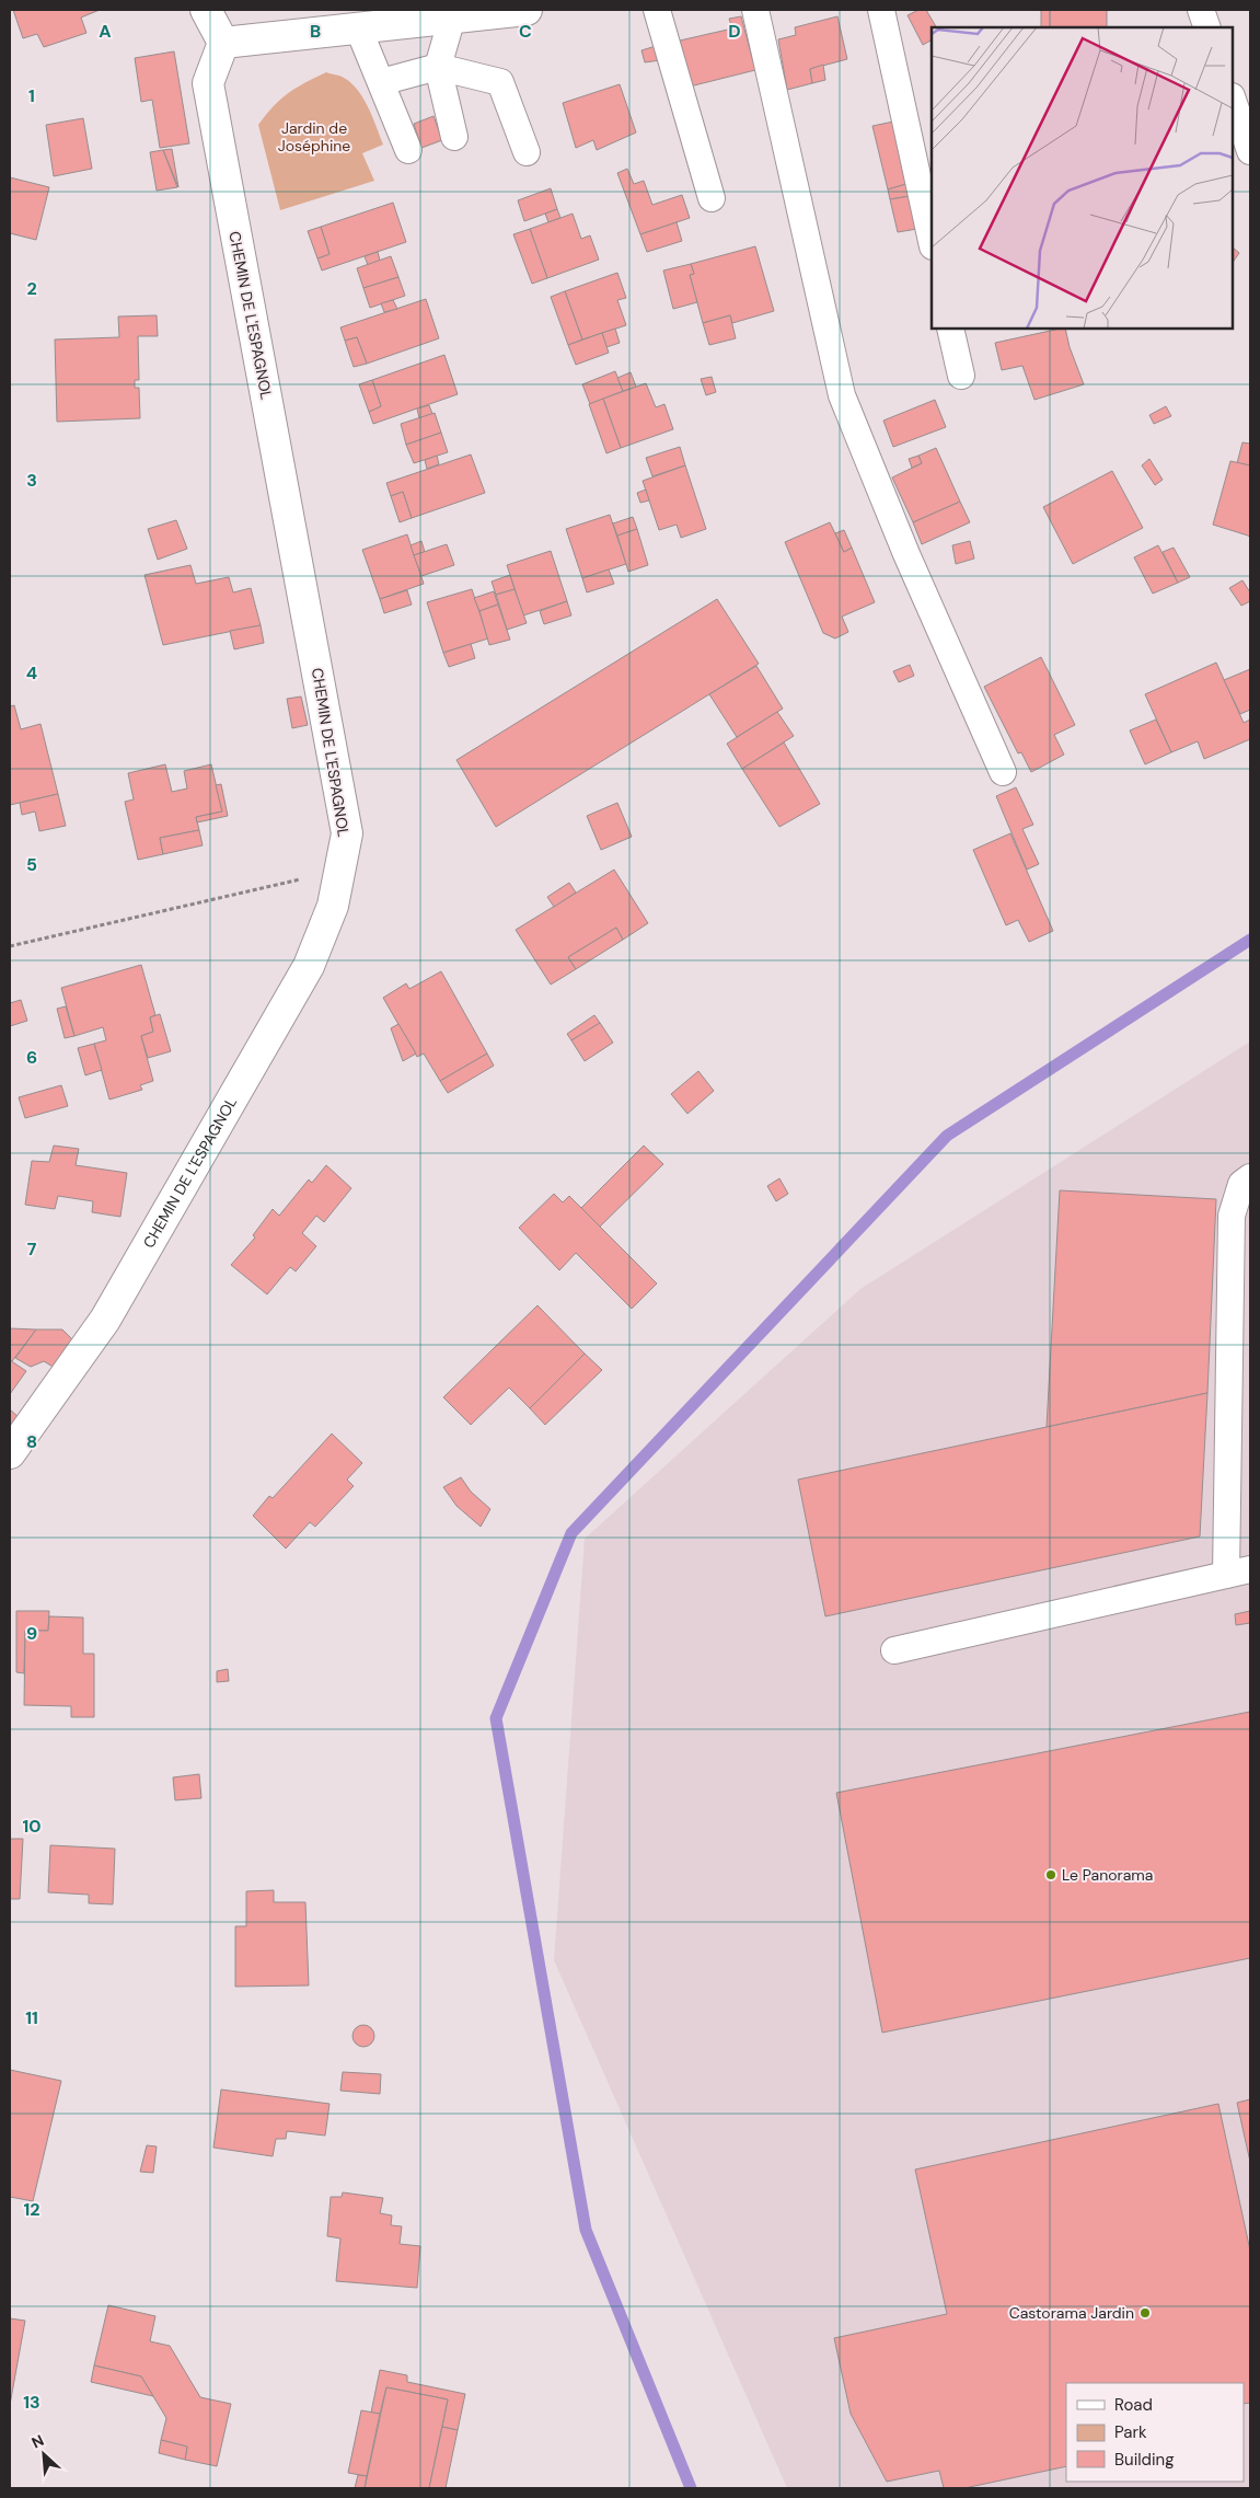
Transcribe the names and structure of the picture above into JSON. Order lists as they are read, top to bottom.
{
  "streets": {
    "street": ["CHEMIN DE L'ESPAGNOL"]
  },
  "parks": ["Jardin de Joséphine"],
  "places": ["Le Panorama", "Castorama Jardin"],
  "legend": ["Road", "Park", "Building"],
  "north": "top left",
  "grid": {
    "columns": [
      "A",
      "B",
      "C",
      "D"
    ],
    "rows": [
      "1",
      "2",
      "3",
      "4",
      "5",
      "6",
      "7",
      "8",
      "9",
      "10",
      "11",
      "12",
      "13"
    ]
  }
}
